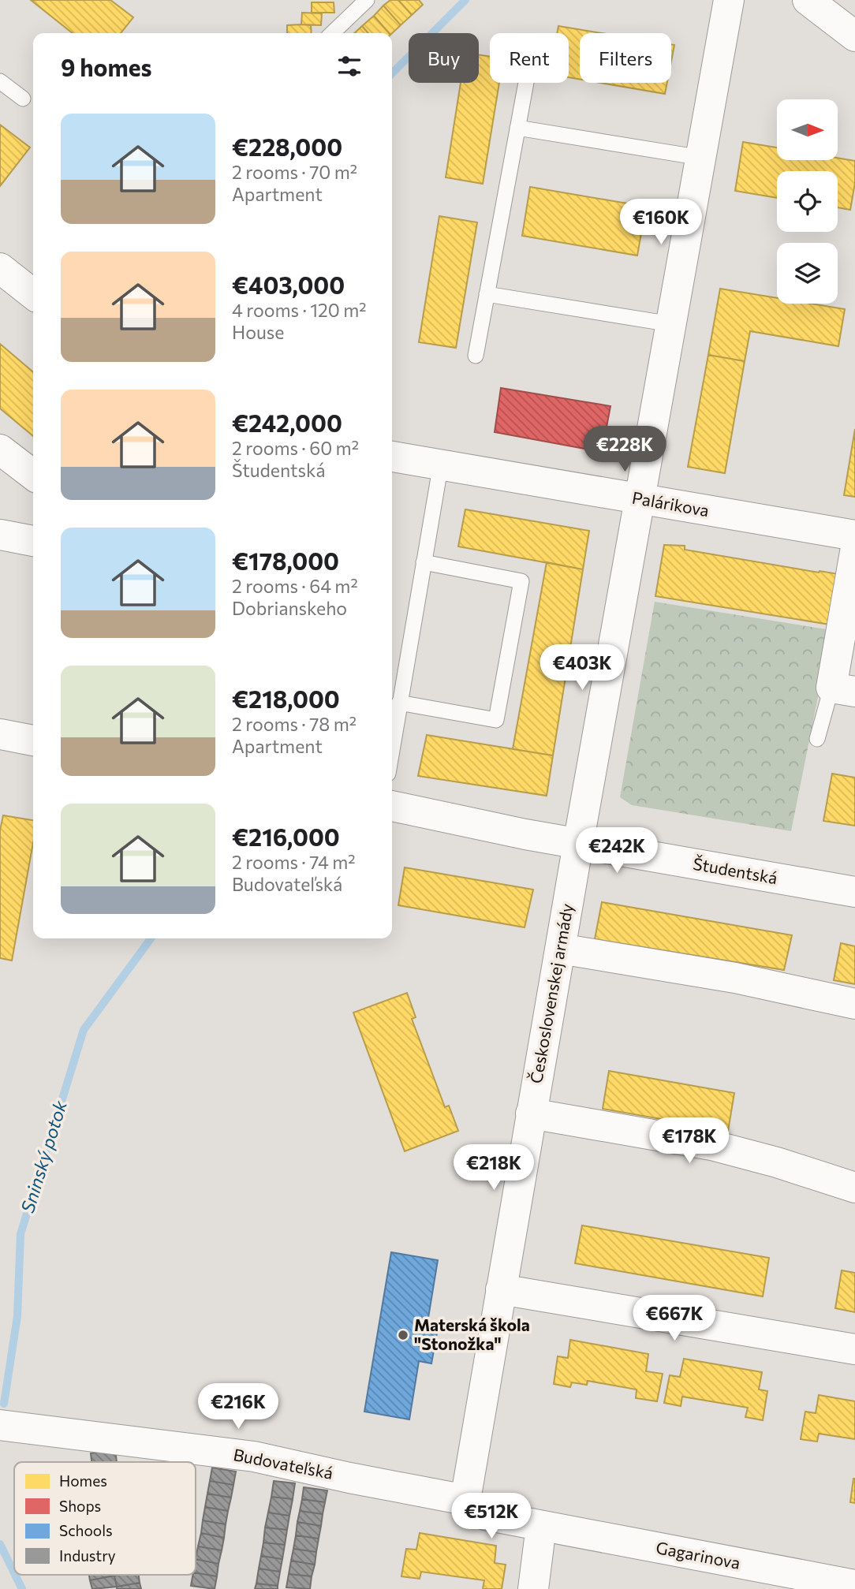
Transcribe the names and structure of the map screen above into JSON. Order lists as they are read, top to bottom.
{
  "streets": {
    "street": [
      "Palárikova",
      "Študentská",
      "Československej armády",
      "Budovateľská",
      "Gagarinova"
    ]
  },
  "crossings": [
    ["Palárikova", "Československej armády"],
    ["Študentská", "Československej armády"],
    ["Československej armády", "Budovateľská"],
    ["Československej armády", "Gagarinova"],
    ["Budovateľská", "Gagarinova"]
  ],
  "water": ["Sninský potok"],
  "places": ["Materská škola \"Stonožka\""],
  "legend": [
    "Homes",
    "Shops",
    "Schools",
    "Industry"
  ],
  "north": "right",
  "page": {
    "chip": ["Buy", "Rent", "Filters"],
    "heading": "9 homes",
    "list": [
      {
        "name": "€228,000",
        "note": "2 rooms · 70 m² · Apartment"
      },
      {
        "name": "€403,000",
        "note": "4 rooms · 120 m² · House"
      },
      {
        "name": "€242,000",
        "note": "2 rooms · 60 m² · Študentská"
      },
      {
        "name": "€178,000",
        "note": "2 rooms · 64 m² · Dobrianskeho"
      },
      {
        "name": "€218,000",
        "note": "2 rooms · 78 m² · Apartment"
      },
      {
        "name": "€216,000",
        "note": "2 rooms · 74 m² · Budovateľská"
      }
    ],
    "price": [
      "€160K",
      "€228K",
      "€403K",
      "€242K",
      "€178K",
      "€218K",
      "€667K",
      "€216K",
      "€512K"
    ]
  }
}
